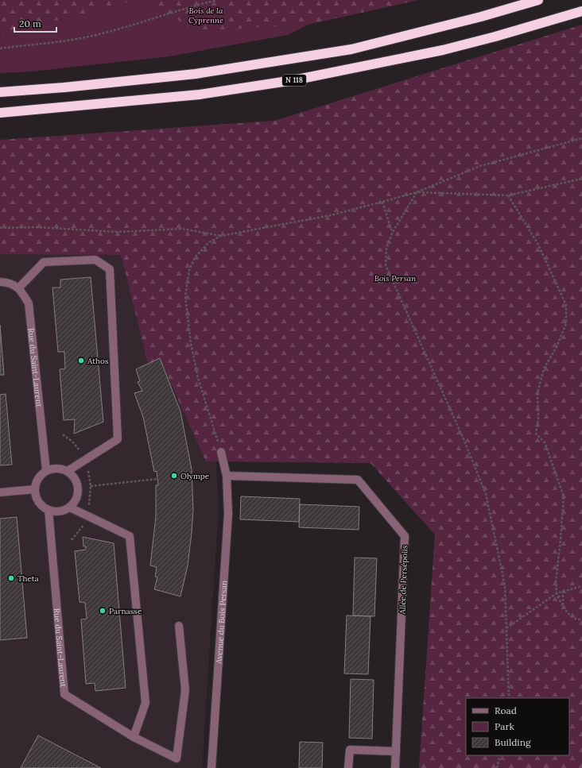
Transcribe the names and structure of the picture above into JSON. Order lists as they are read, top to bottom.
{
  "streets": {
    "highway": ["N 118"],
    "street": ["Rue du Saint-Laurent", "Allée de Persépolis", "Avenue du Bois Persan"]
  },
  "crossings": [
    ["Allée de Persépolis", "Avenue du Bois Persan"]
  ],
  "parks": ["Bois de la Cyprenne", "Bois Persan"],
  "places": [
    "Athos",
    "Olympe",
    "Theta",
    "Parnasse"
  ],
  "legend": ["Road", "Park", "Building"],
  "scale_bar": "20 m"
}
